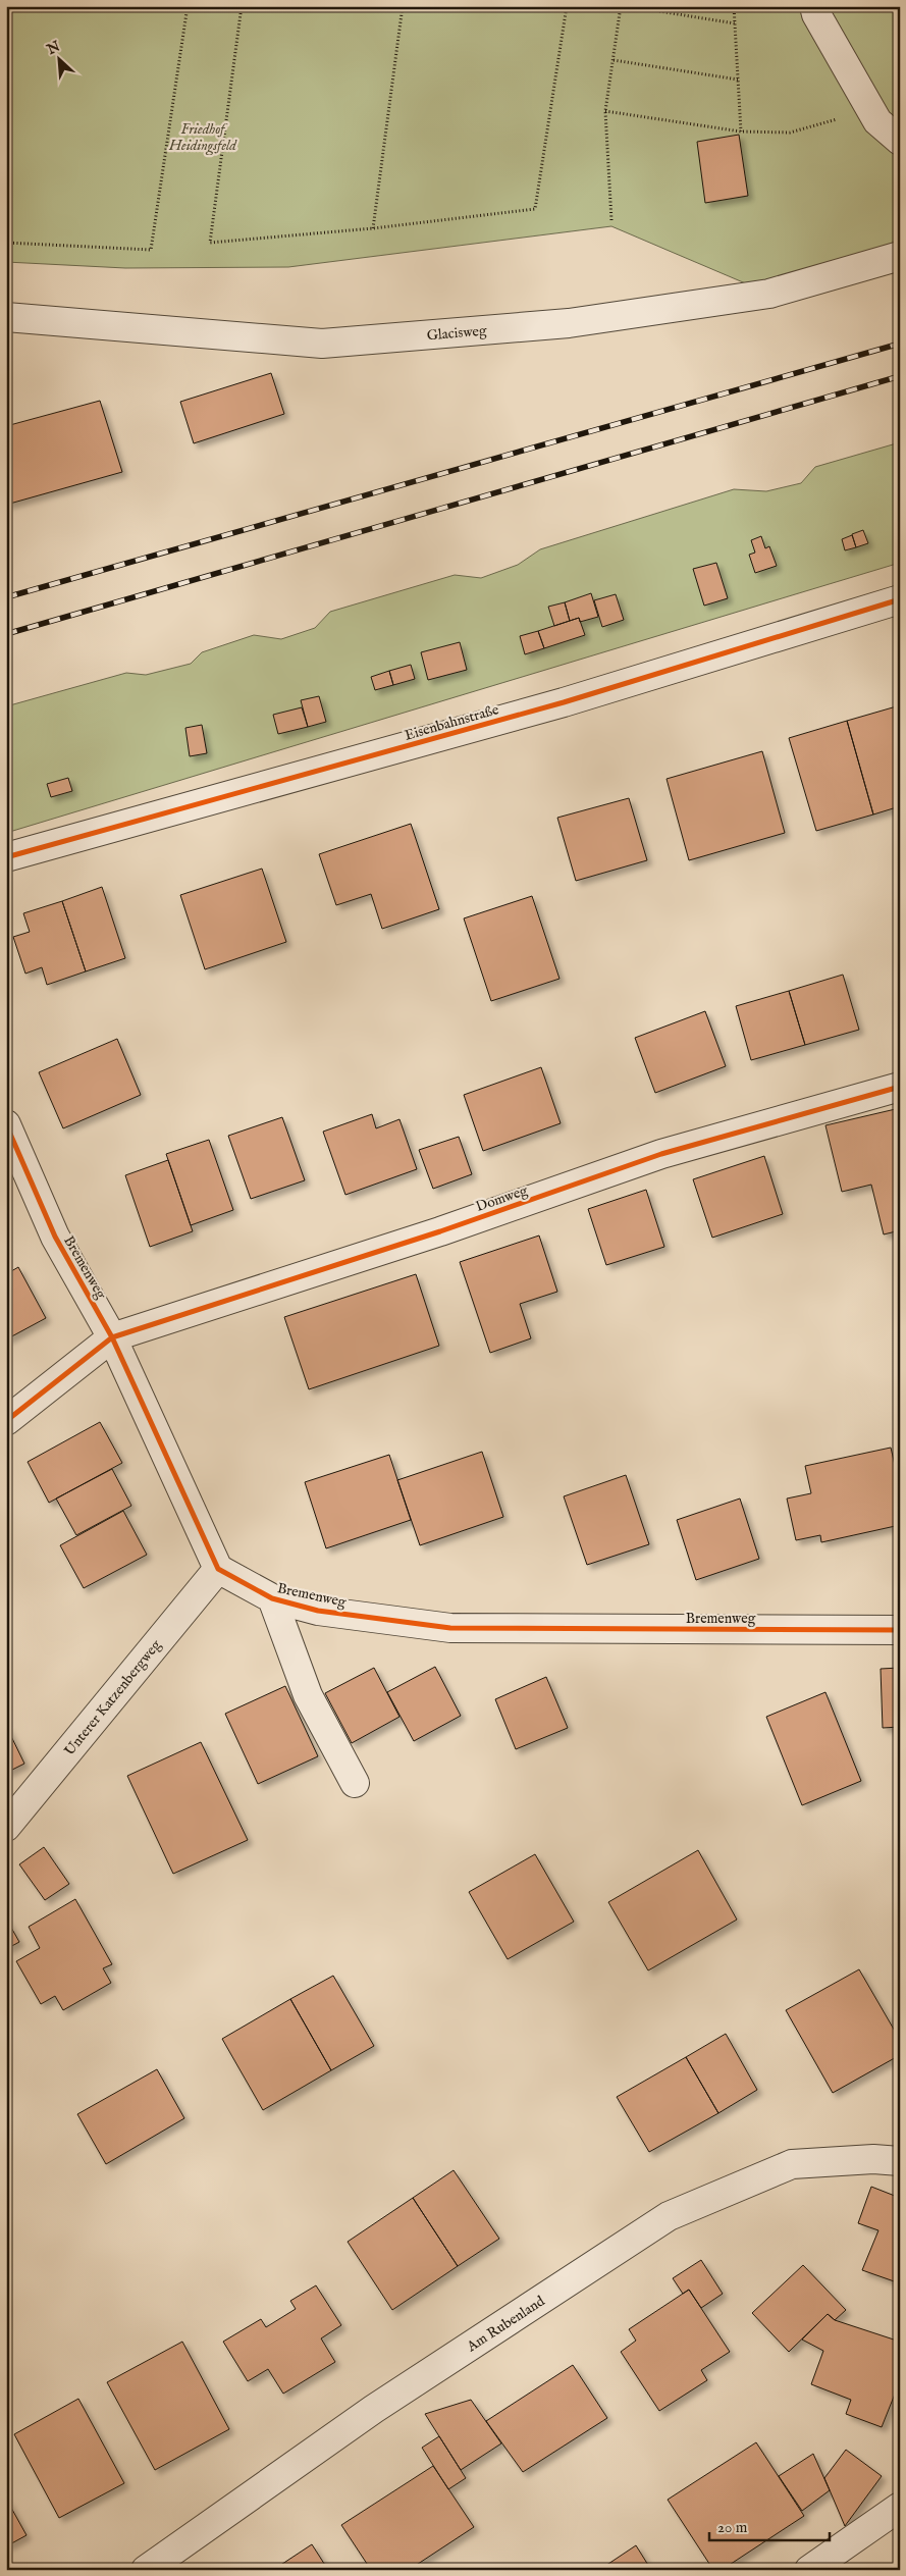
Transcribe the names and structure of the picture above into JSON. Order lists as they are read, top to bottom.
{
  "streets": {
    "street": [
      "Glacisweg",
      "Eisenbahnstraße",
      "Domweg",
      "Bremenweg",
      "Unterer Katzenbergweg",
      "Am Rubenland"
    ]
  },
  "crossings": [
    ["Domweg", "Bremenweg"],
    ["Bremenweg", "Unterer Katzenbergweg"]
  ],
  "parks": ["Friedhof Heidingsfeld"],
  "scale_bar": "20 m",
  "north": "top left"
}
